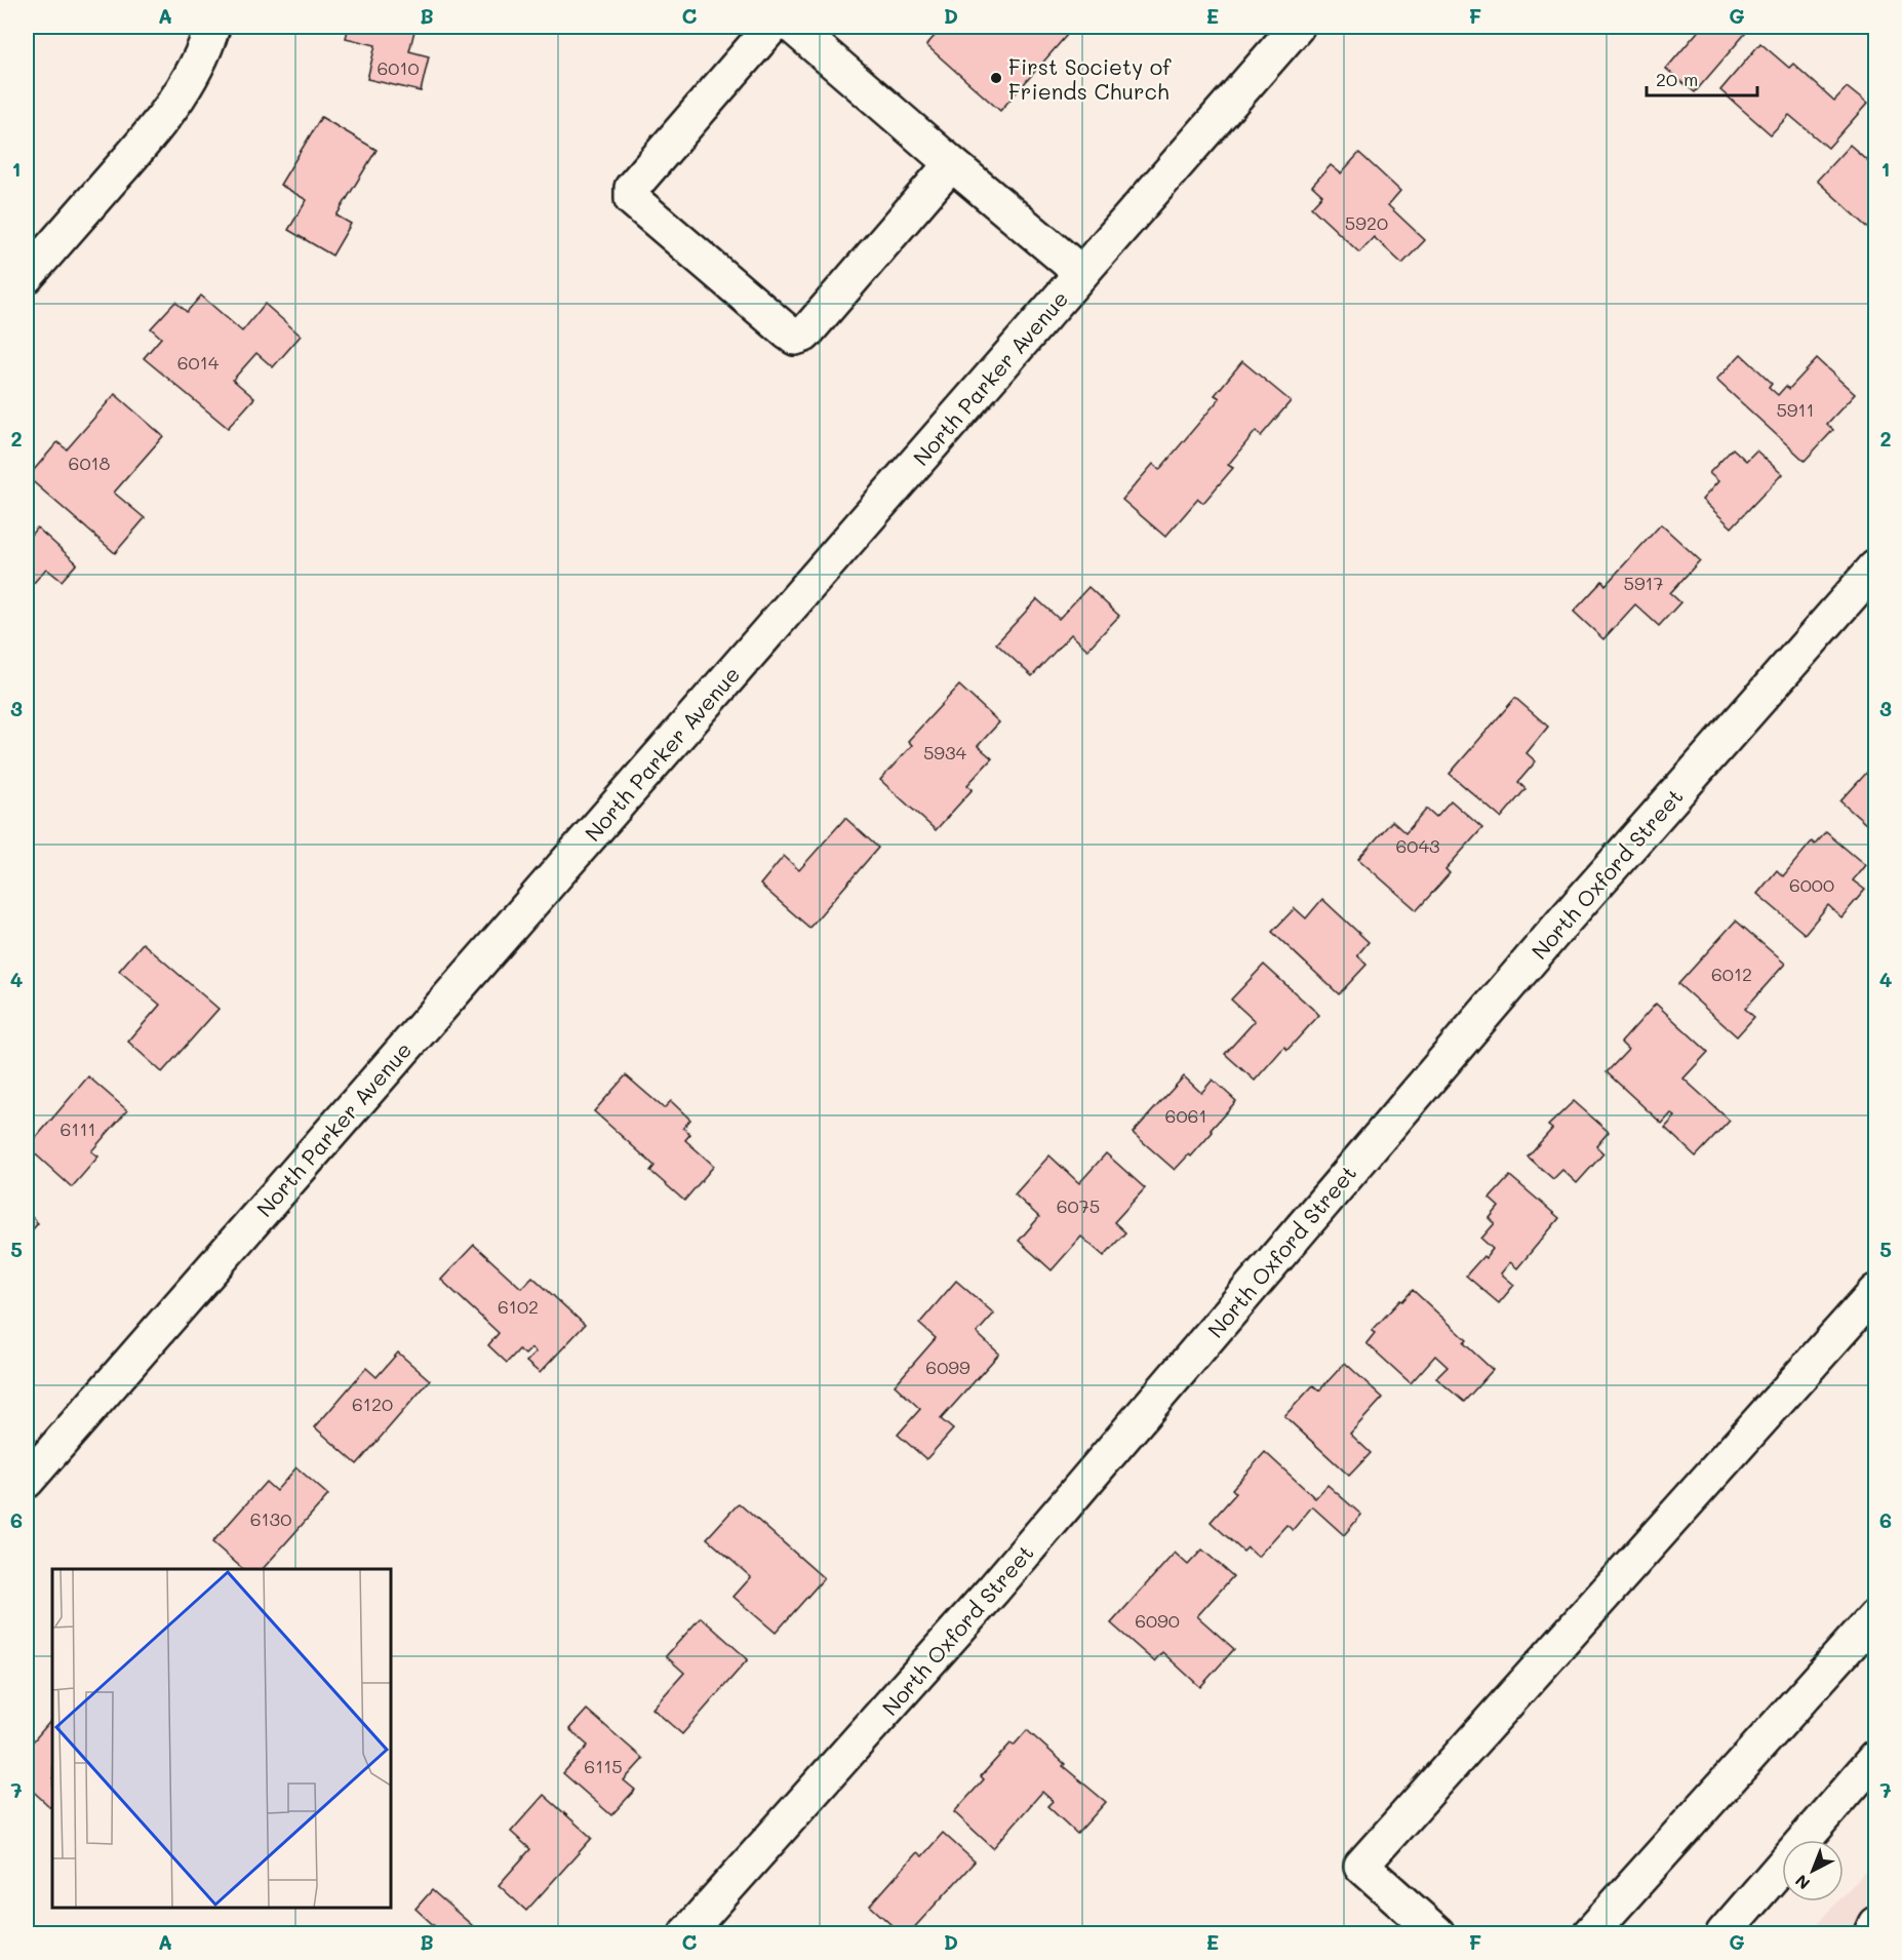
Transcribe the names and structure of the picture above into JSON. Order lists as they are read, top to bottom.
{
  "streets": {
    "street": ["North Parker Avenue", "North Oxford Street"]
  },
  "places": ["First Society of Friends Church"],
  "house_numbers": [
    "6010",
    "5920",
    "6014",
    "5911",
    "6018",
    "5917",
    "5934",
    "6043",
    "6000",
    "6012",
    "6061",
    "6111",
    "6075",
    "6102",
    "6099",
    "6120",
    "6130",
    "6090",
    "6115"
  ],
  "scale_bar": "20 m",
  "north": "bottom left",
  "grid": {
    "columns": [
      "A",
      "B",
      "C",
      "D",
      "E",
      "F",
      "G"
    ],
    "rows": [
      "1",
      "2",
      "3",
      "4",
      "5",
      "6",
      "7"
    ]
  }
}
